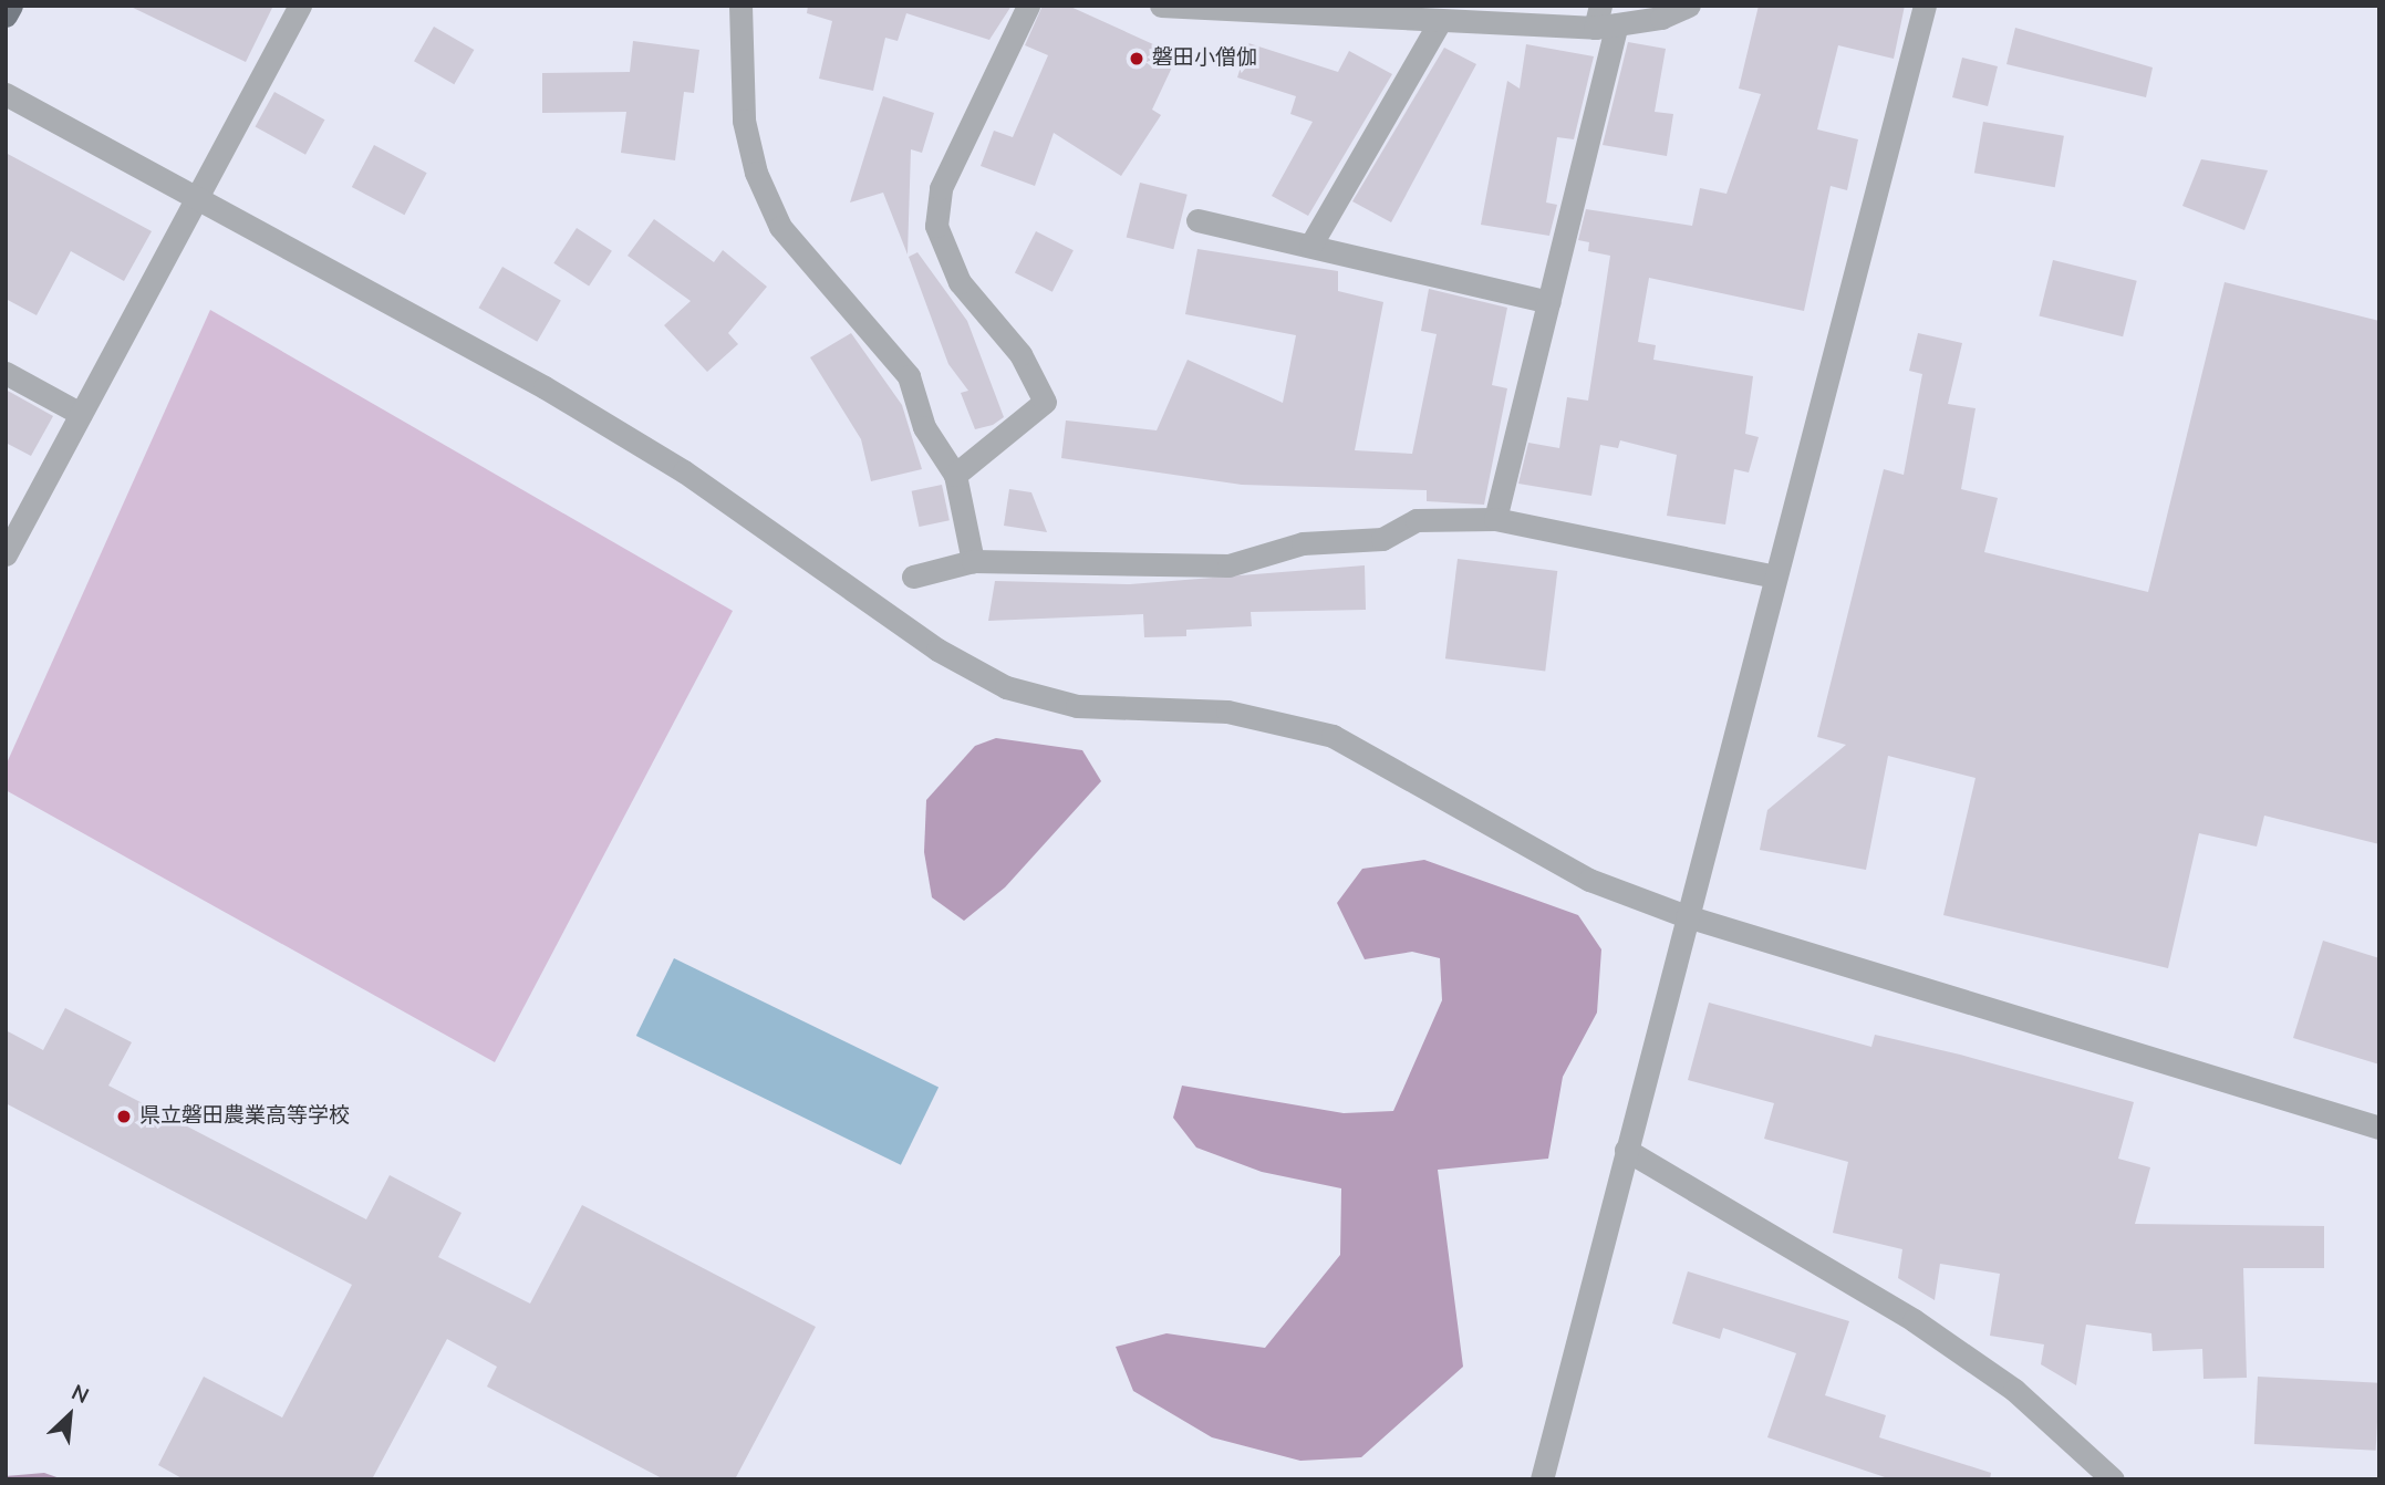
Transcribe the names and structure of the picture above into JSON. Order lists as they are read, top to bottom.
{
  "places": ["磐田小僧伽", "県立磐田農業高等学校"],
  "north": "top right"
}
